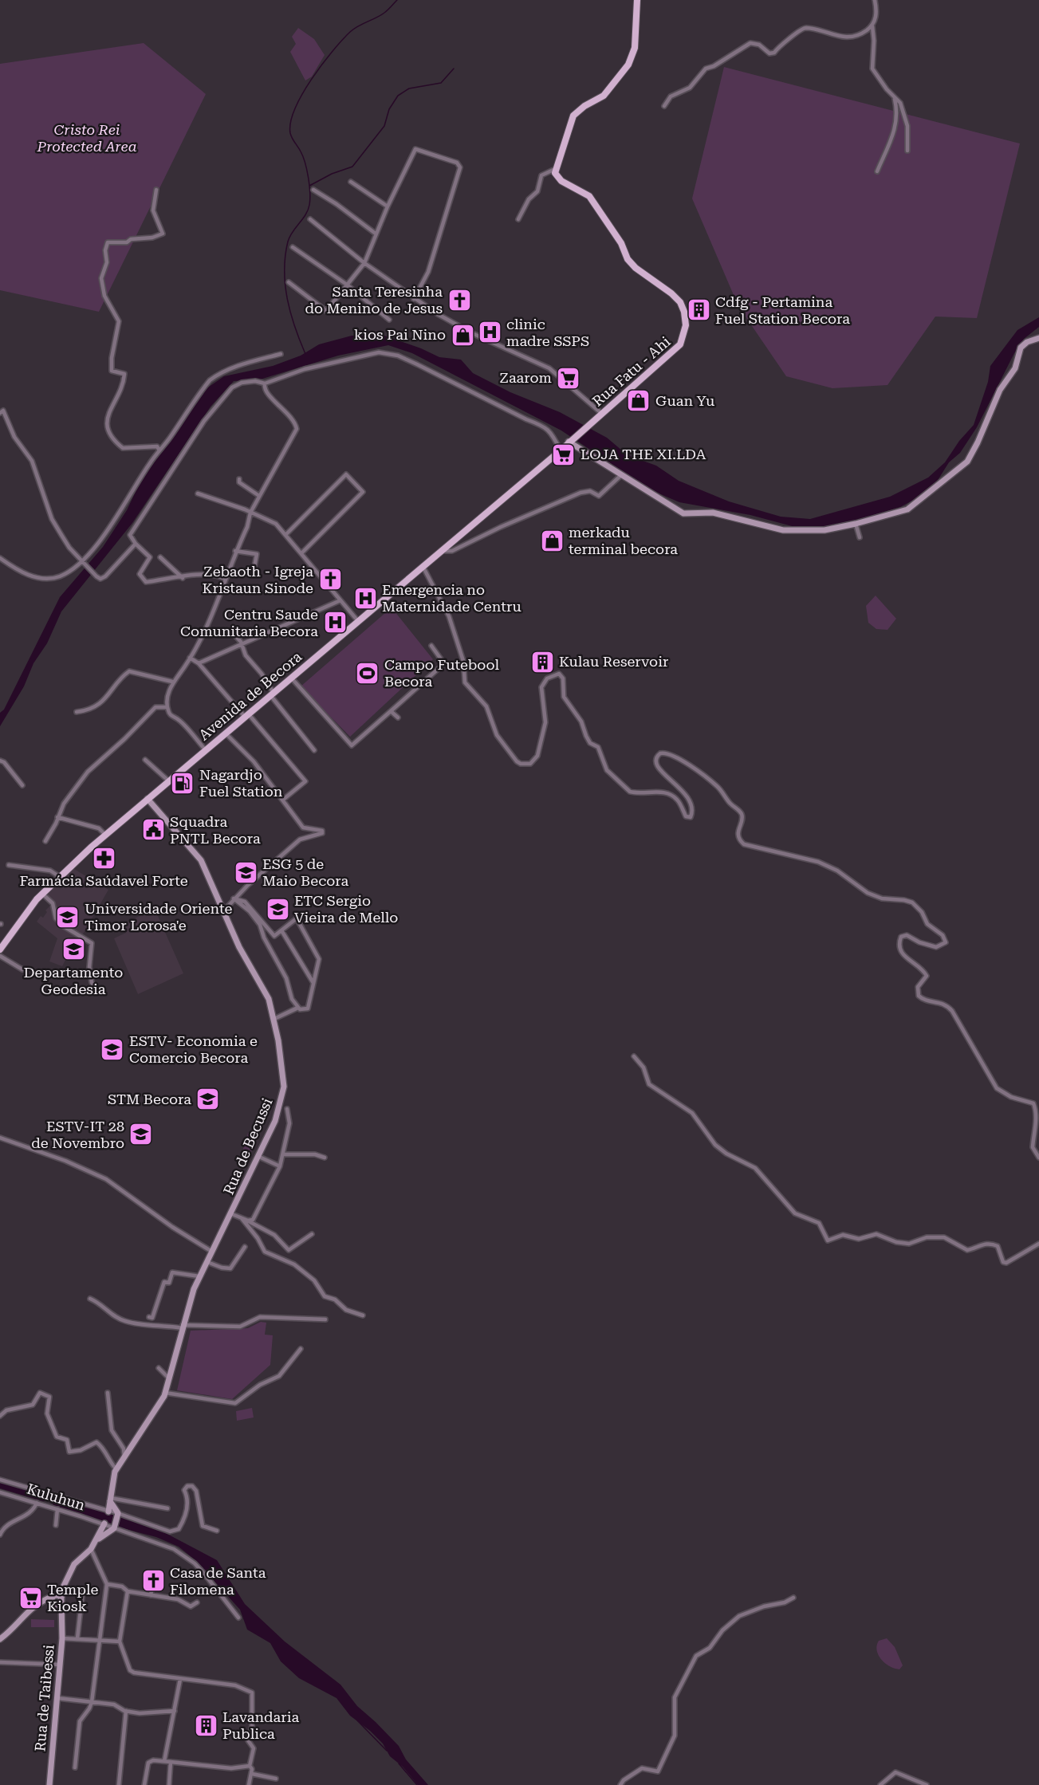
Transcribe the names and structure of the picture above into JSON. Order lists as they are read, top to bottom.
{
  "streets": {
    "main road": ["Rua Fatu - Ahi", "Avenida de Becora"],
    "street": ["Rua de Becussi", "Kuluhun", "Rua de Taibessi"]
  },
  "crossings": [
    ["Rua Fatu - Ahi", "Avenida de Becora"],
    ["Avenida de Becora", "Rua de Becussi"],
    ["Kuluhun", "Rua de Taibessi"]
  ],
  "parks": ["Cristo Rei Protected Area"],
  "places": {
    "church": ["Santa Teresinha do Menino de Jesus", "Zebaoth - Igreja Kristaun Sinode", "Casa de Santa Filomena"],
    "building": ["Cdfg - Pertamina Fuel Station Becora", "Kulau Reservoir", "Lavandaria Publica"],
    "hospital": ["clinic madre SSPS", "Emergencia no Maternidade Centru", "Centru Saude Comunitaria Becora"],
    "shop": ["kios Pai Nino", "Guan Yu", "merkadu terminal becora"],
    "supermarket": ["Zaarom", "LOJA THE XI.LDA", "Temple Kiosk"],
    "sports": ["Campo Futebool Becora"],
    "fuel station": ["Nagardjo Fuel Station"],
    "public building": ["Squadra PNTL Becora"],
    "pharmacy": ["Farmácia Saúdavel Forte"],
    "school or university": [
      "ESG 5 de Maio Becora",
      "ETC Sergio Vieira de Mello",
      "Universidade Oriente Timor Lorosa'e",
      "Departamento Geodesia",
      "ESTV- Economia e Comercio Becora",
      "STM Becora",
      "ESTV-IT 28 de Novembro"
    ]
  }
}
